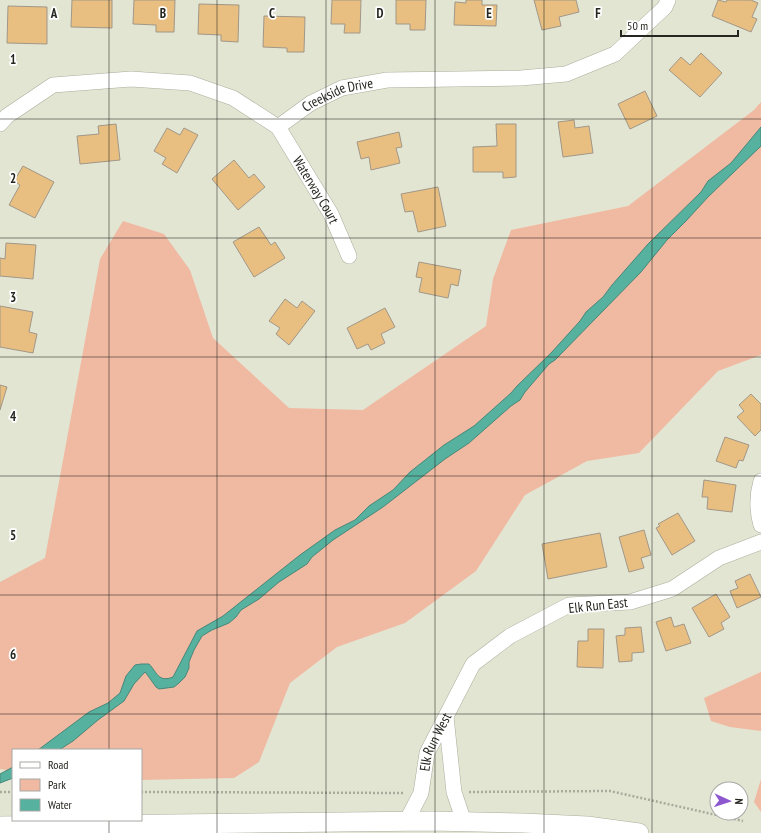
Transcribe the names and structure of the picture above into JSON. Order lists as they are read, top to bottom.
{
  "streets": {
    "street": [
      "Creekside Drive",
      "Waterway Court",
      "Elk Run East",
      "Elk Run West"
    ]
  },
  "crossings": [
    ["Creekside Drive", "Waterway Court"],
    ["Elk Run East", "Elk Run West"]
  ],
  "legend": ["Road", "Park", "Water"],
  "scale_bar": "50 m",
  "north": "right",
  "grid": {
    "columns": [
      "A",
      "B",
      "C",
      "D",
      "E",
      "F"
    ],
    "rows": [
      "1",
      "2",
      "3",
      "4",
      "5",
      "6"
    ]
  }
}
